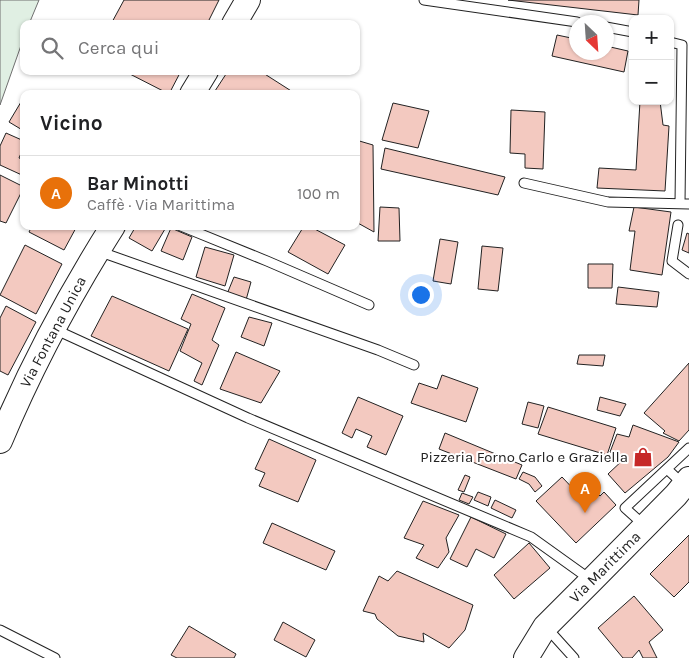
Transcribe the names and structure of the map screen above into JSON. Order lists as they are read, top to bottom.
{
  "streets": {
    "main road": ["Via Fontana Unica", "Via Marittima"]
  },
  "places": {
    "shop": ["Pizzeria Forno Carlo e Graziella"]
  },
  "north": "bottom right",
  "page": {
    "map_buttons": ["+", "−"],
    "search": "Cerca qui",
    "heading": "Vicino",
    "list": [
      {
        "mark": "A",
        "name": "Bar Minotti",
        "note": "Caffè · Via Marittima",
        "value": "100 m"
      }
    ],
    "pins": "A"
  }
}
